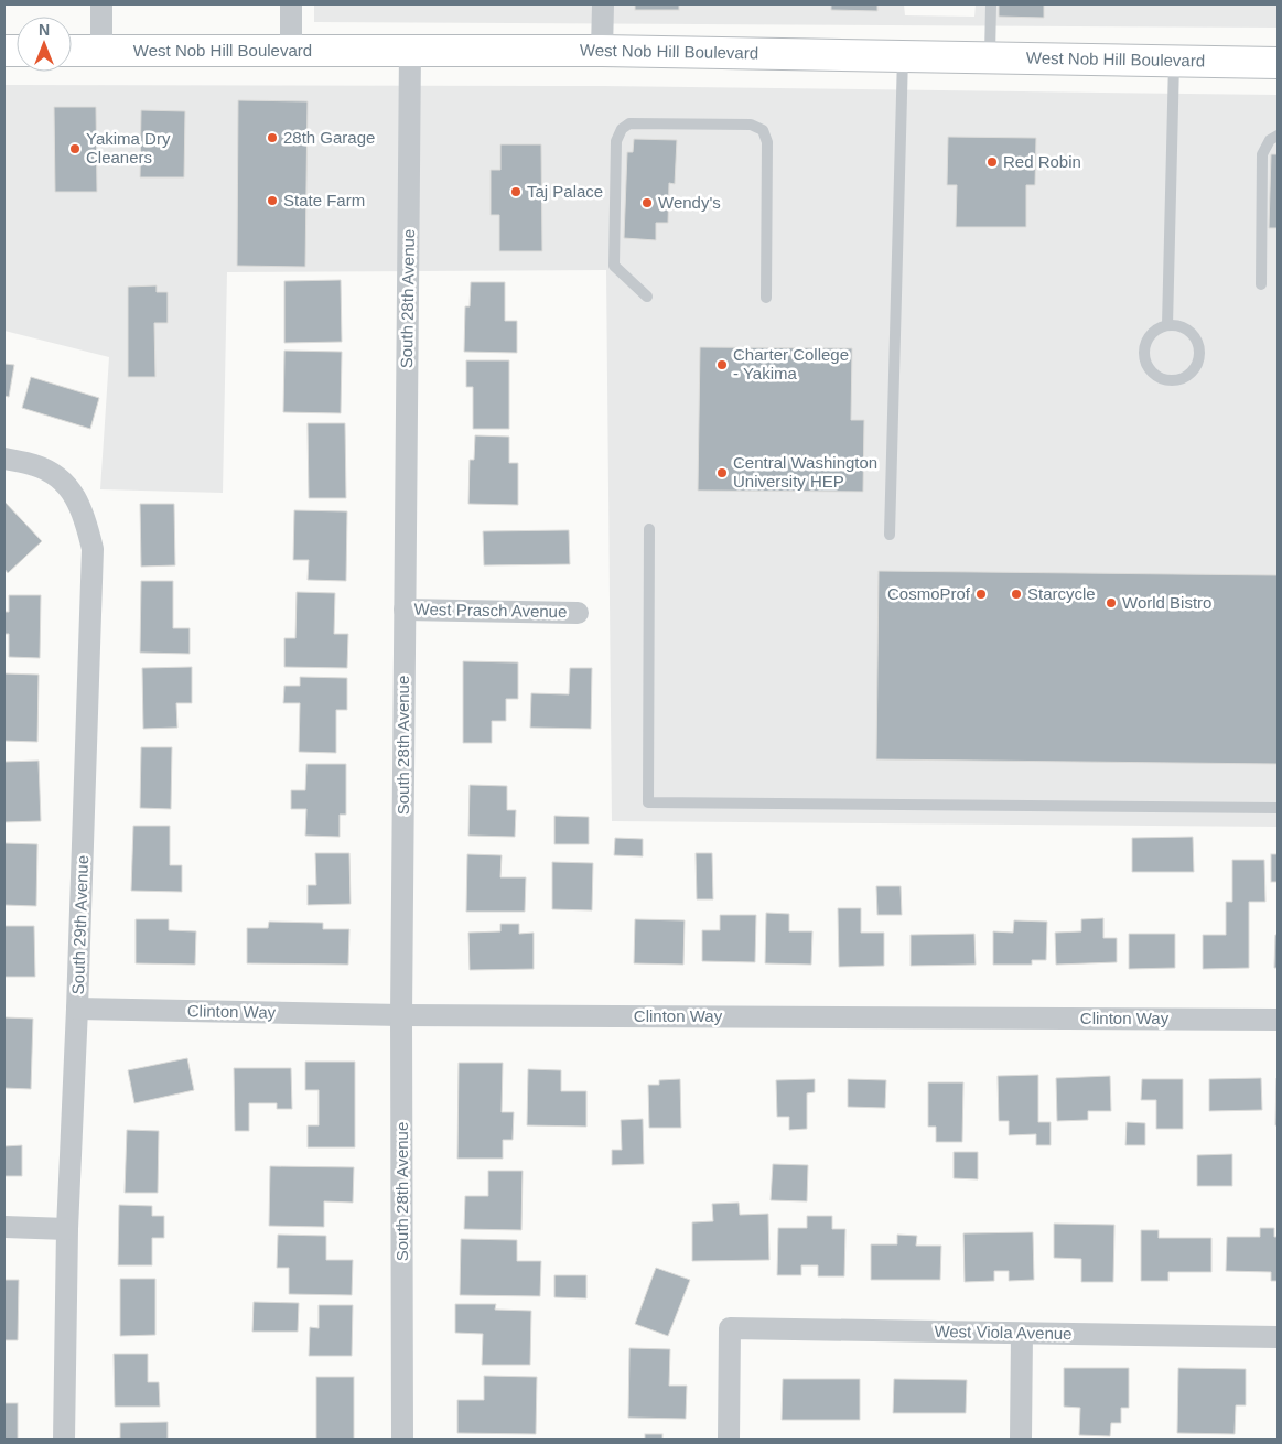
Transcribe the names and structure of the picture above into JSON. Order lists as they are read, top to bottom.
{
  "streets": {
    "main road": ["West Nob Hill Boulevard"],
    "street": [
      "South 28th Avenue",
      "West Prasch Avenue",
      "South 29th Avenue",
      "Clinton Way",
      "West Viola Avenue"
    ]
  },
  "crossings": [
    ["West Nob Hill Boulevard", "South 28th Avenue"],
    ["South 28th Avenue", "West Prasch Avenue"],
    ["South 28th Avenue", "Clinton Way"],
    ["South 29th Avenue", "Clinton Way"]
  ],
  "places": [
    "28th Garage",
    "Yakima Dry Cleaners",
    "Red Robin",
    "Taj Palace",
    "State Farm",
    "Wendy's",
    "Charter College - Yakima",
    "Central Washington University HEP",
    "CosmoProf",
    "Starcycle",
    "World Bistro"
  ],
  "north": "top"
}
